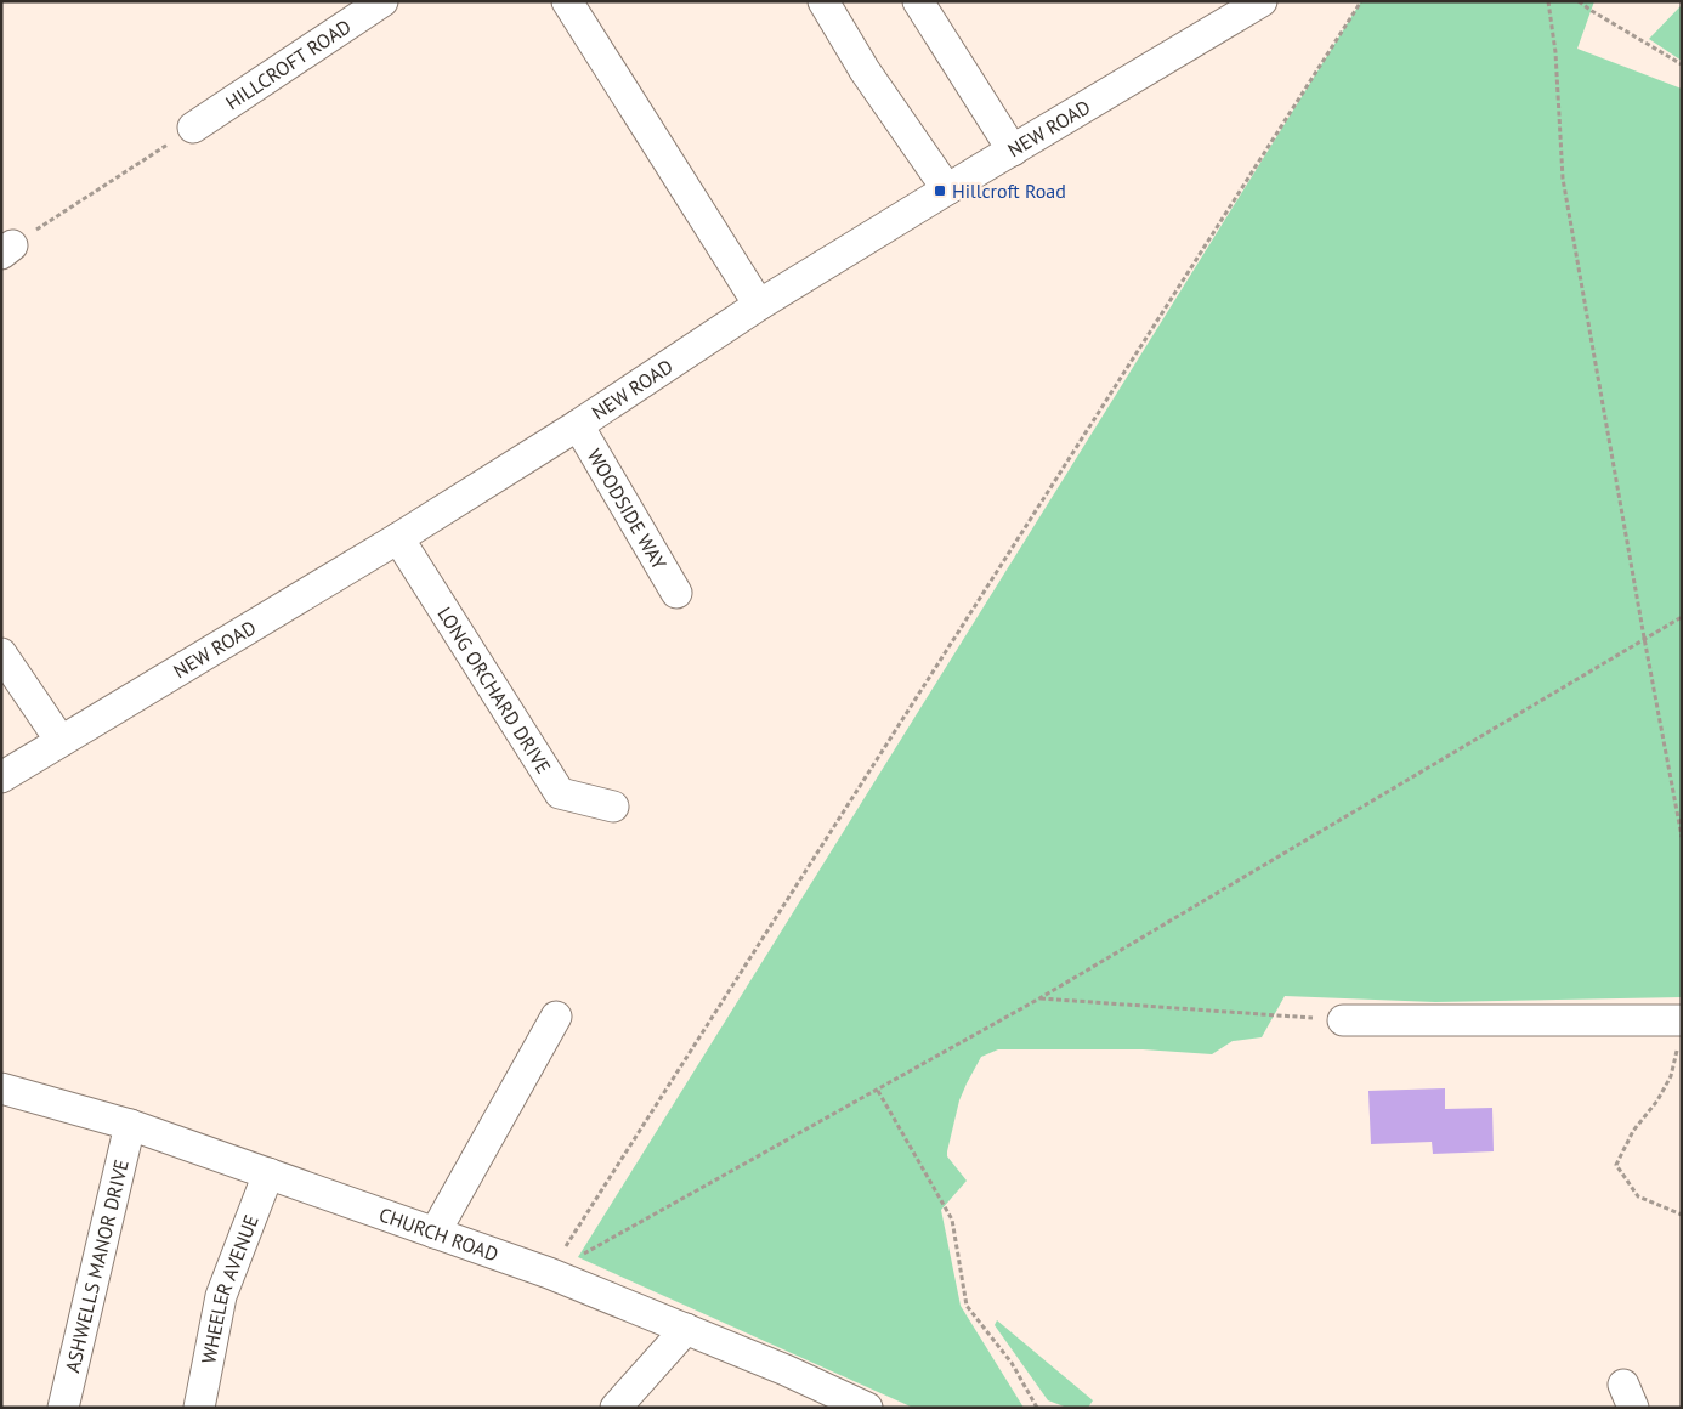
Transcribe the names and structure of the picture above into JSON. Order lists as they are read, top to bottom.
{
  "streets": {
    "street": [
      "HILLCROFT ROAD",
      "NEW ROAD",
      "WOODSIDE WAY",
      "LONG ORCHARD DRIVE",
      "CHURCH ROAD",
      "ASHWELLS MANOR DRIVE",
      "WHEELER AVENUE"
    ]
  },
  "crossings": [
    ["NEW ROAD", "WOODSIDE WAY"],
    ["NEW ROAD", "LONG ORCHARD DRIVE"],
    ["CHURCH ROAD", "ASHWELLS MANOR DRIVE"],
    ["CHURCH ROAD", "WHEELER AVENUE"]
  ],
  "places": {
    "transit": ["Hillcroft Road"]
  }
}
